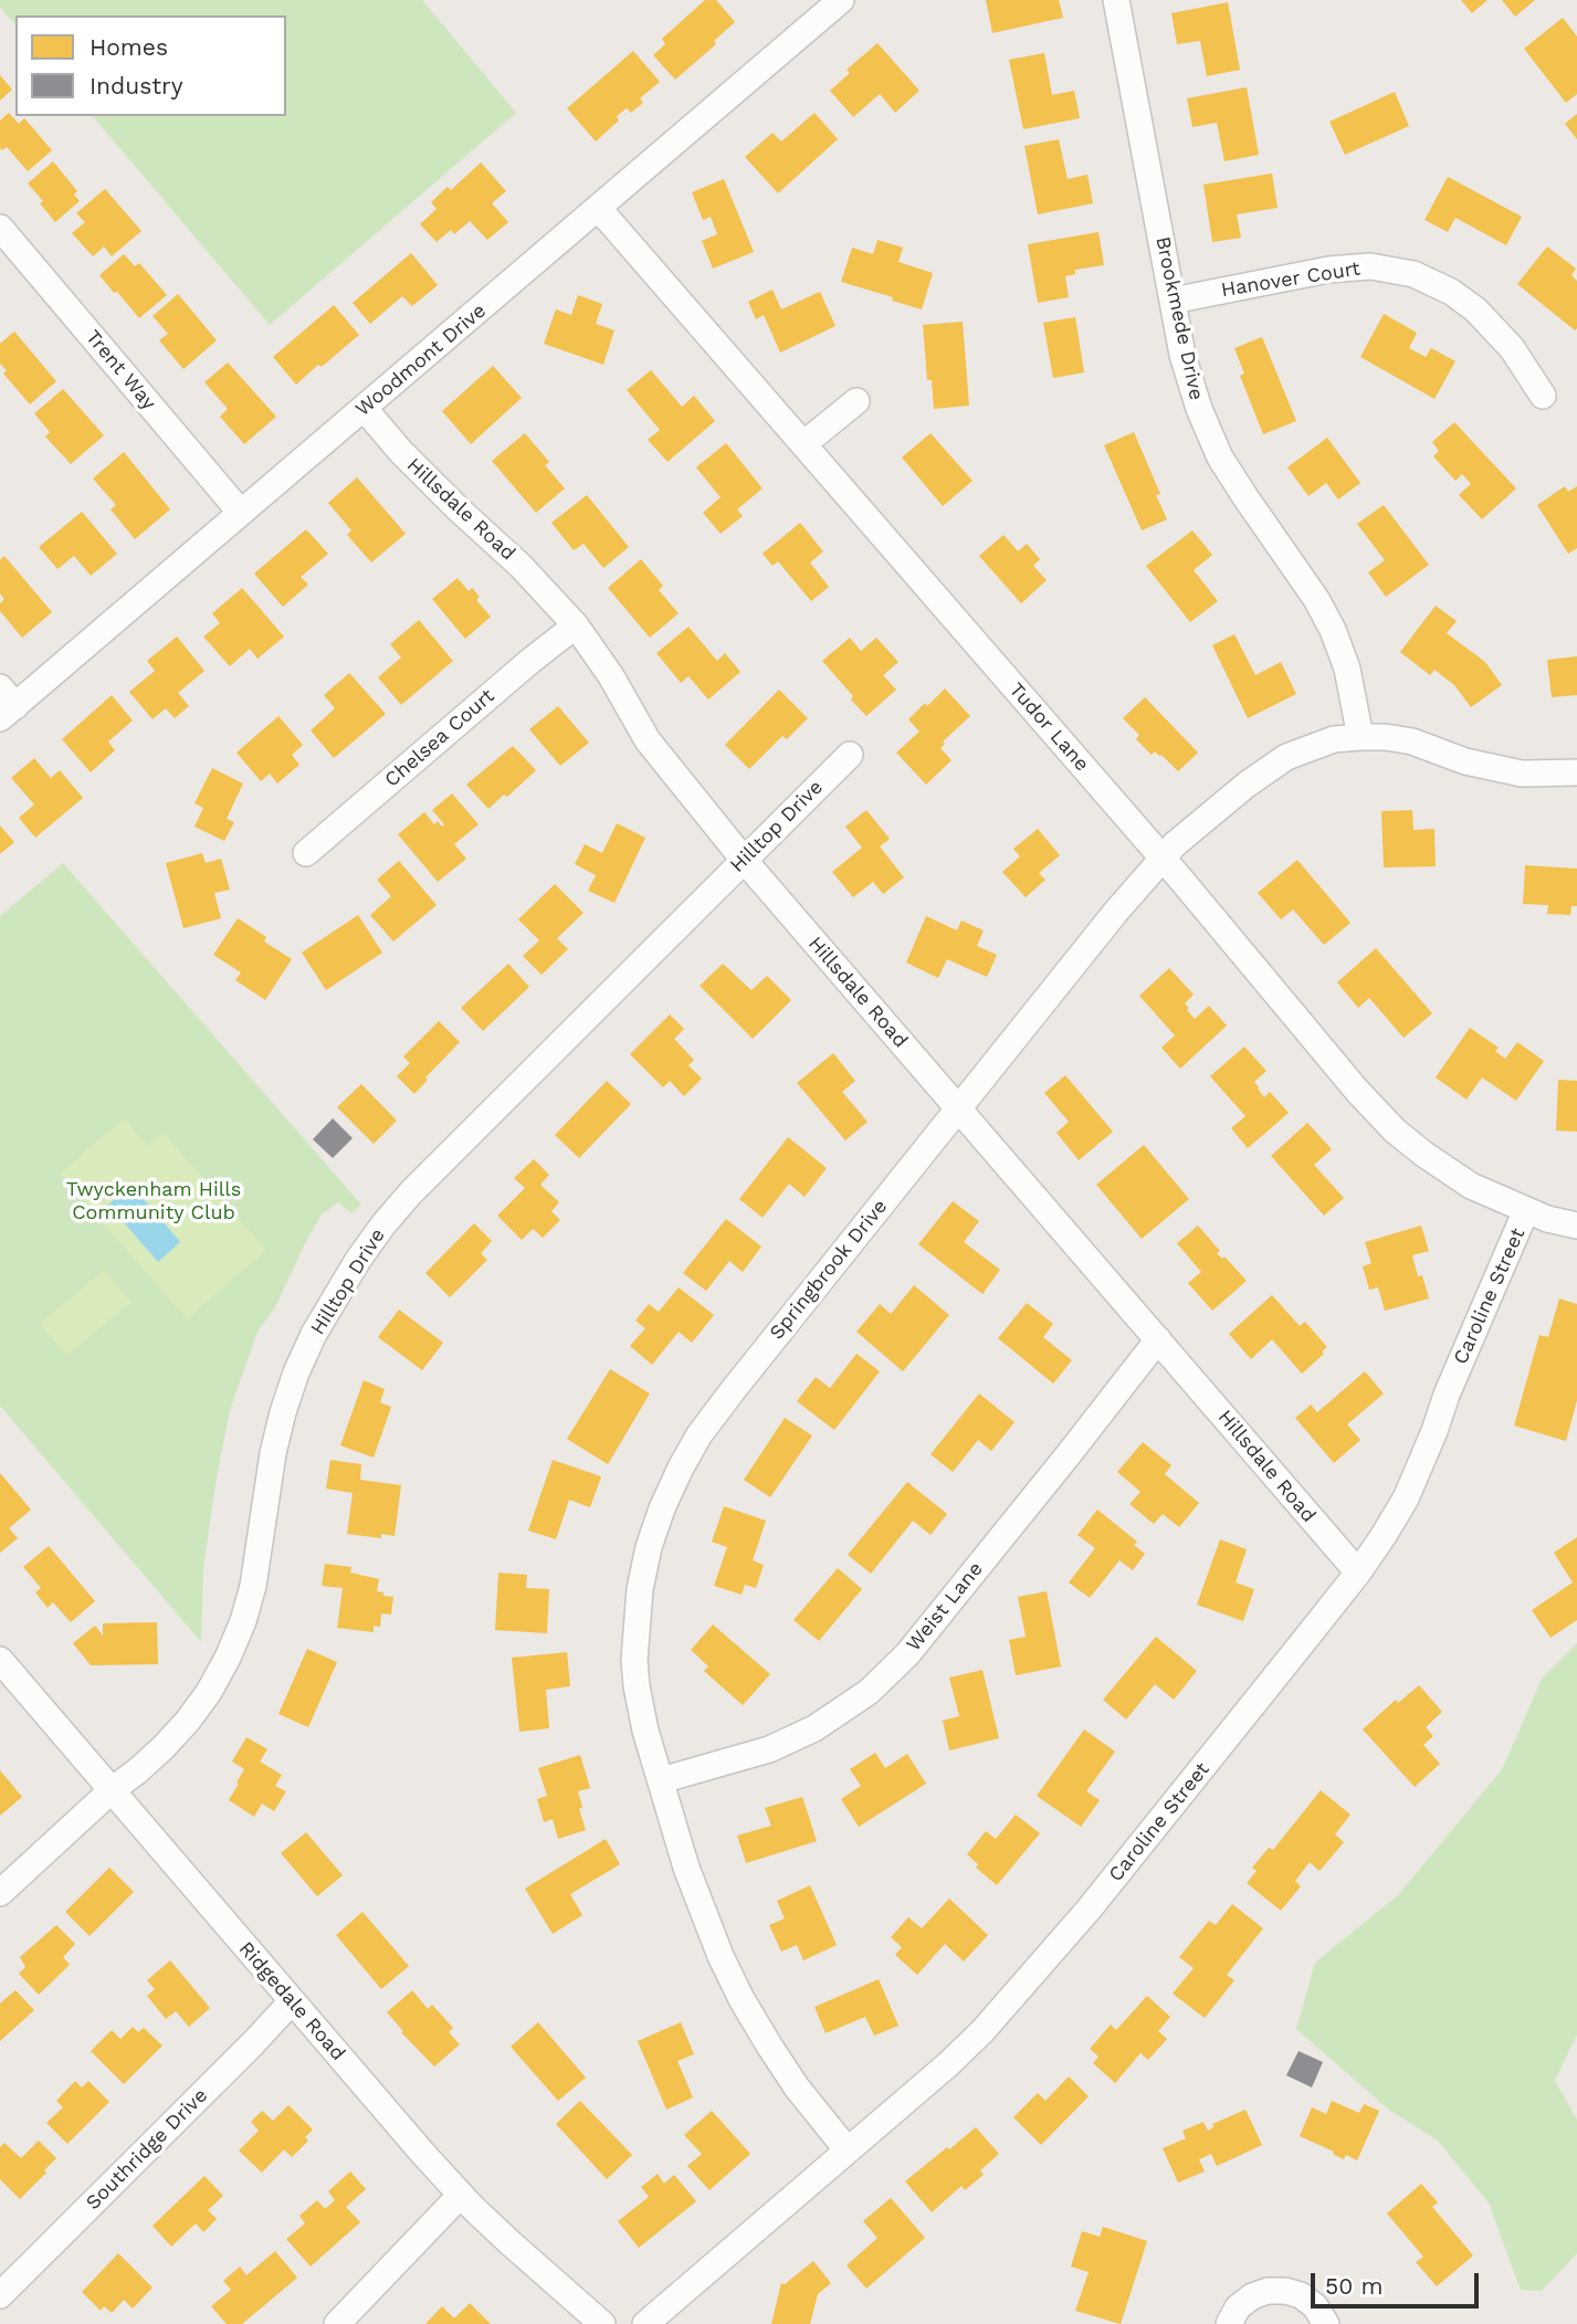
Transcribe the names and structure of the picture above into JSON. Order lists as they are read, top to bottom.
{
  "streets": {
    "street": [
      "Hanover Court",
      "Brookmede Drive",
      "Woodmont Drive",
      "Trent Way",
      "Hillsdale Road",
      "Tudor Lane",
      "Chelsea Court",
      "Hilltop Drive",
      "Springbrook Drive",
      "Caroline Street",
      "Weist Lane",
      "Ridgedale Road",
      "Southridge Drive"
    ]
  },
  "crossings": [
    ["Hanover Court", "Brookmede Drive"],
    ["Brookmede Drive", "Springbrook Drive"],
    ["Woodmont Drive", "Trent Way"],
    ["Woodmont Drive", "Hillsdale Road"],
    ["Woodmont Drive", "Tudor Lane"],
    ["Hillsdale Road", "Chelsea Court"],
    ["Hillsdale Road", "Hilltop Drive"],
    ["Hillsdale Road", "Springbrook Drive"],
    ["Hillsdale Road", "Caroline Street"],
    ["Hillsdale Road", "Weist Lane"],
    ["Tudor Lane", "Springbrook Drive"],
    ["Tudor Lane", "Caroline Street"],
    ["Hilltop Drive", "Ridgedale Road"],
    ["Springbrook Drive", "Caroline Street"],
    ["Springbrook Drive", "Weist Lane"],
    ["Ridgedale Road", "Southridge Drive"]
  ],
  "parks": ["Twyckenham Hills Community Club"],
  "legend": ["Homes", "Industry"],
  "scale_bar": "50 m"
}
